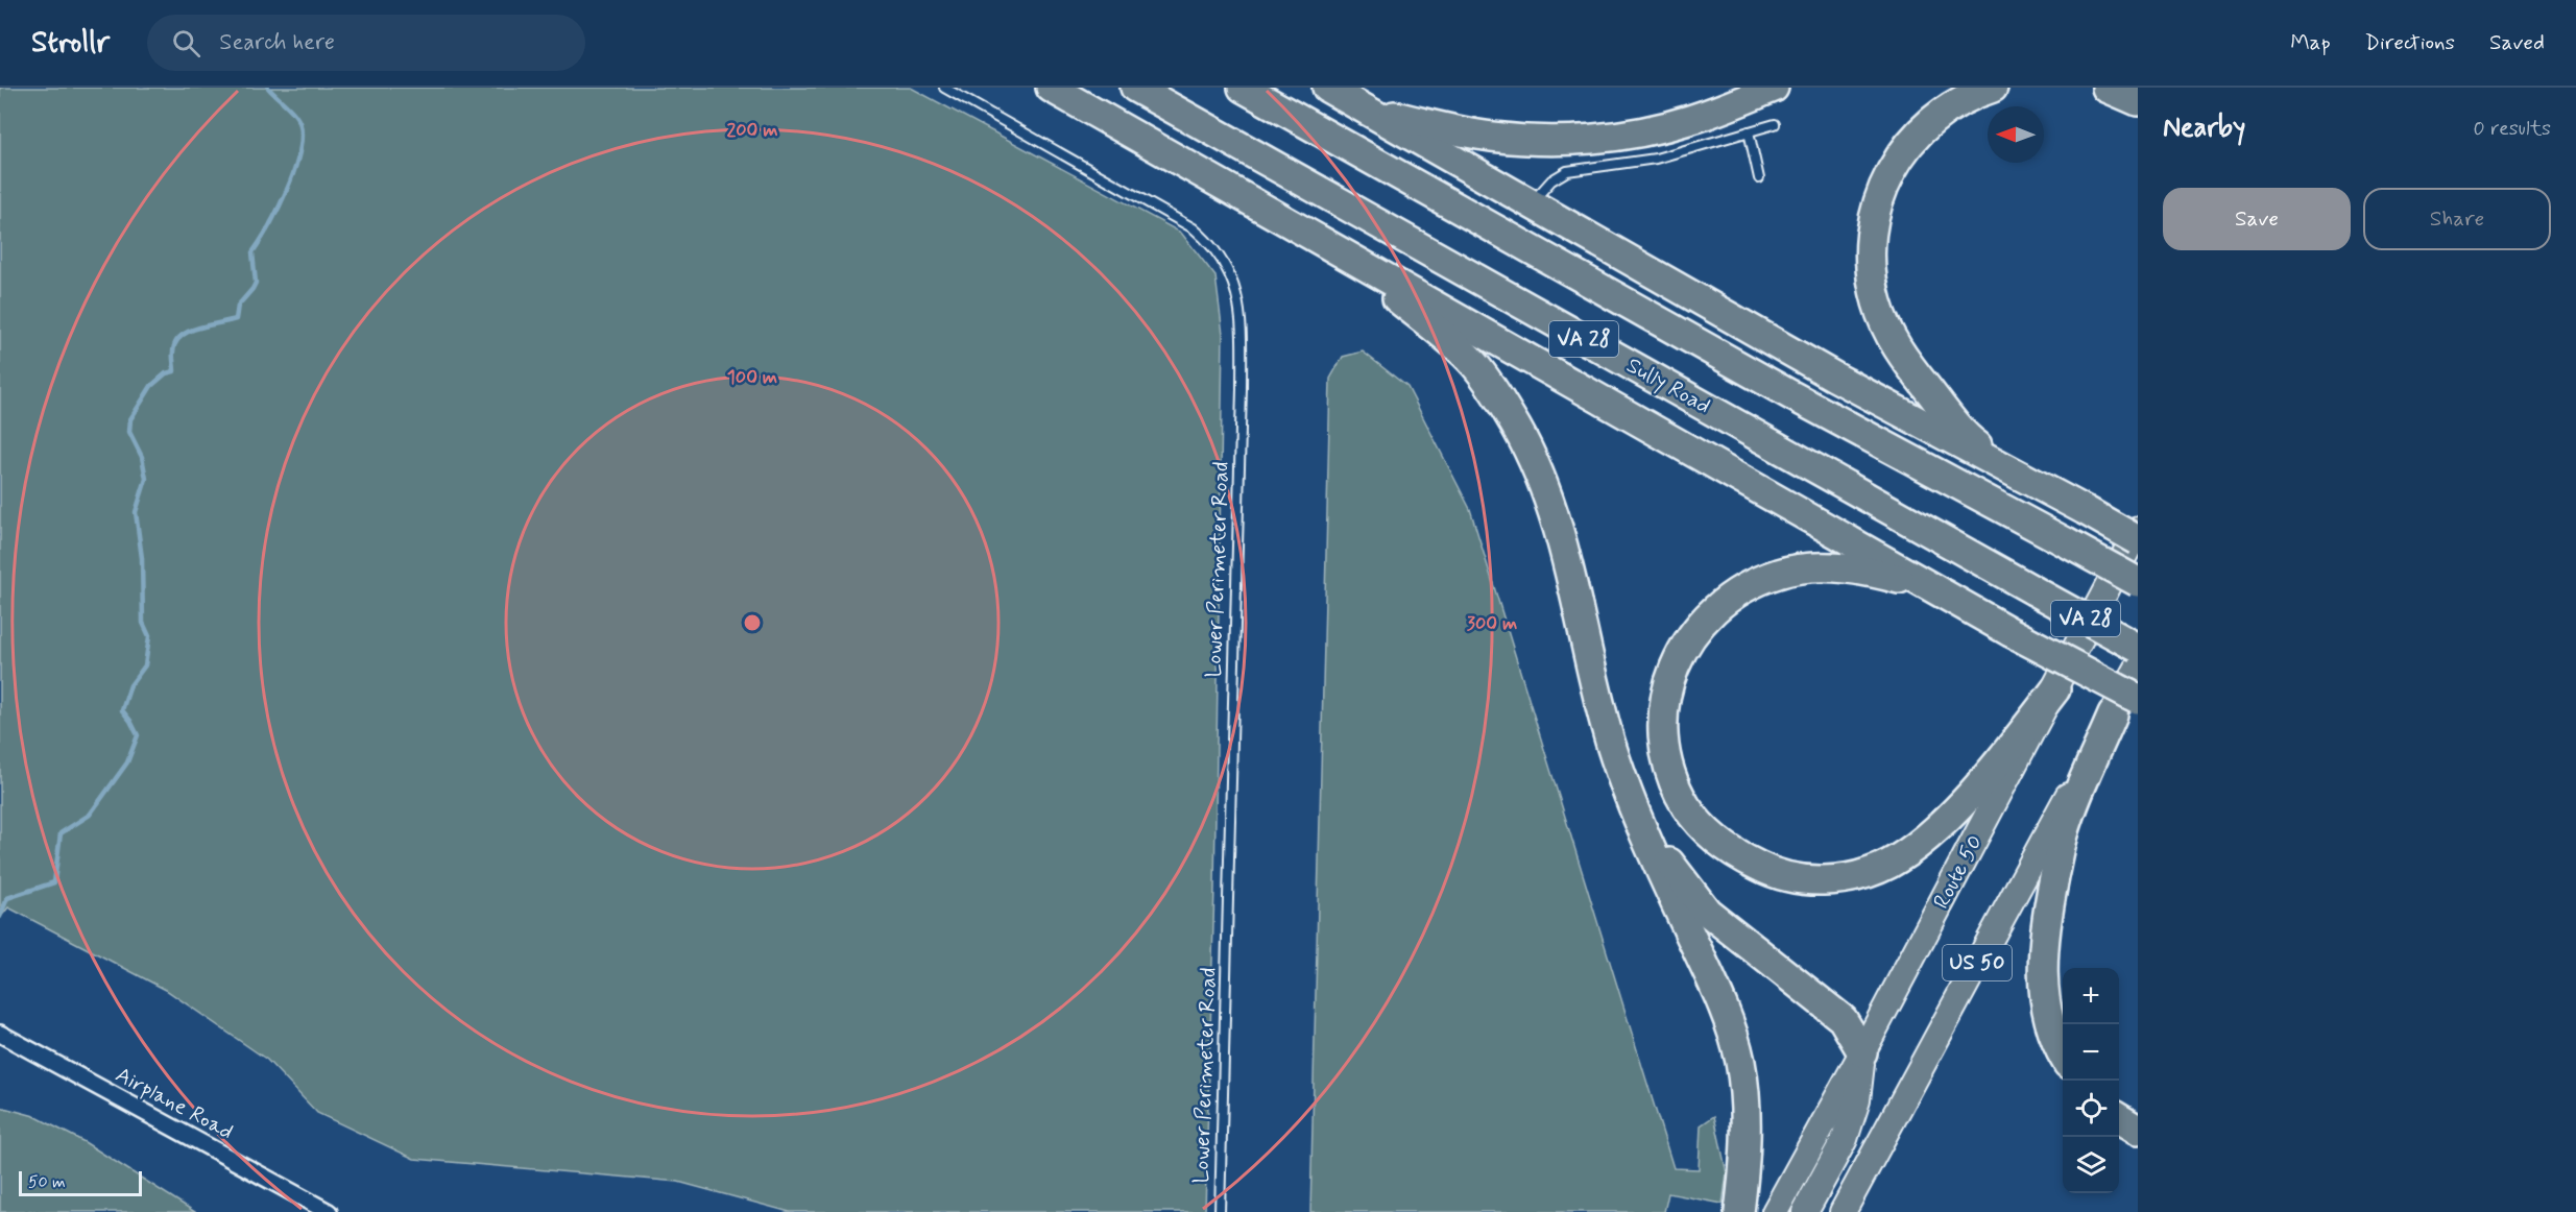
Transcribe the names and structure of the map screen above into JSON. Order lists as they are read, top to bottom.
{
  "streets": {
    "highway": [
      "VA 28",
      "Sully Road",
      "Route 50",
      "US 50"
    ],
    "street": ["Airplane Road"],
    "lane": ["Lower Perimeter Road"]
  },
  "scale_bar": "50 m",
  "north": "left",
  "page": {
    "header": "Strollr",
    "search": "Search here",
    "nav": ["Map", "Directions", "Saved"],
    "heading": ["Nearby", "0 results"],
    "buttons": ["Save", "Share"],
    "map_buttons": ["+", "−"],
    "scale": "50 m"
  },
  "rings": ["200 m", "100 m", "300 m"]
}
